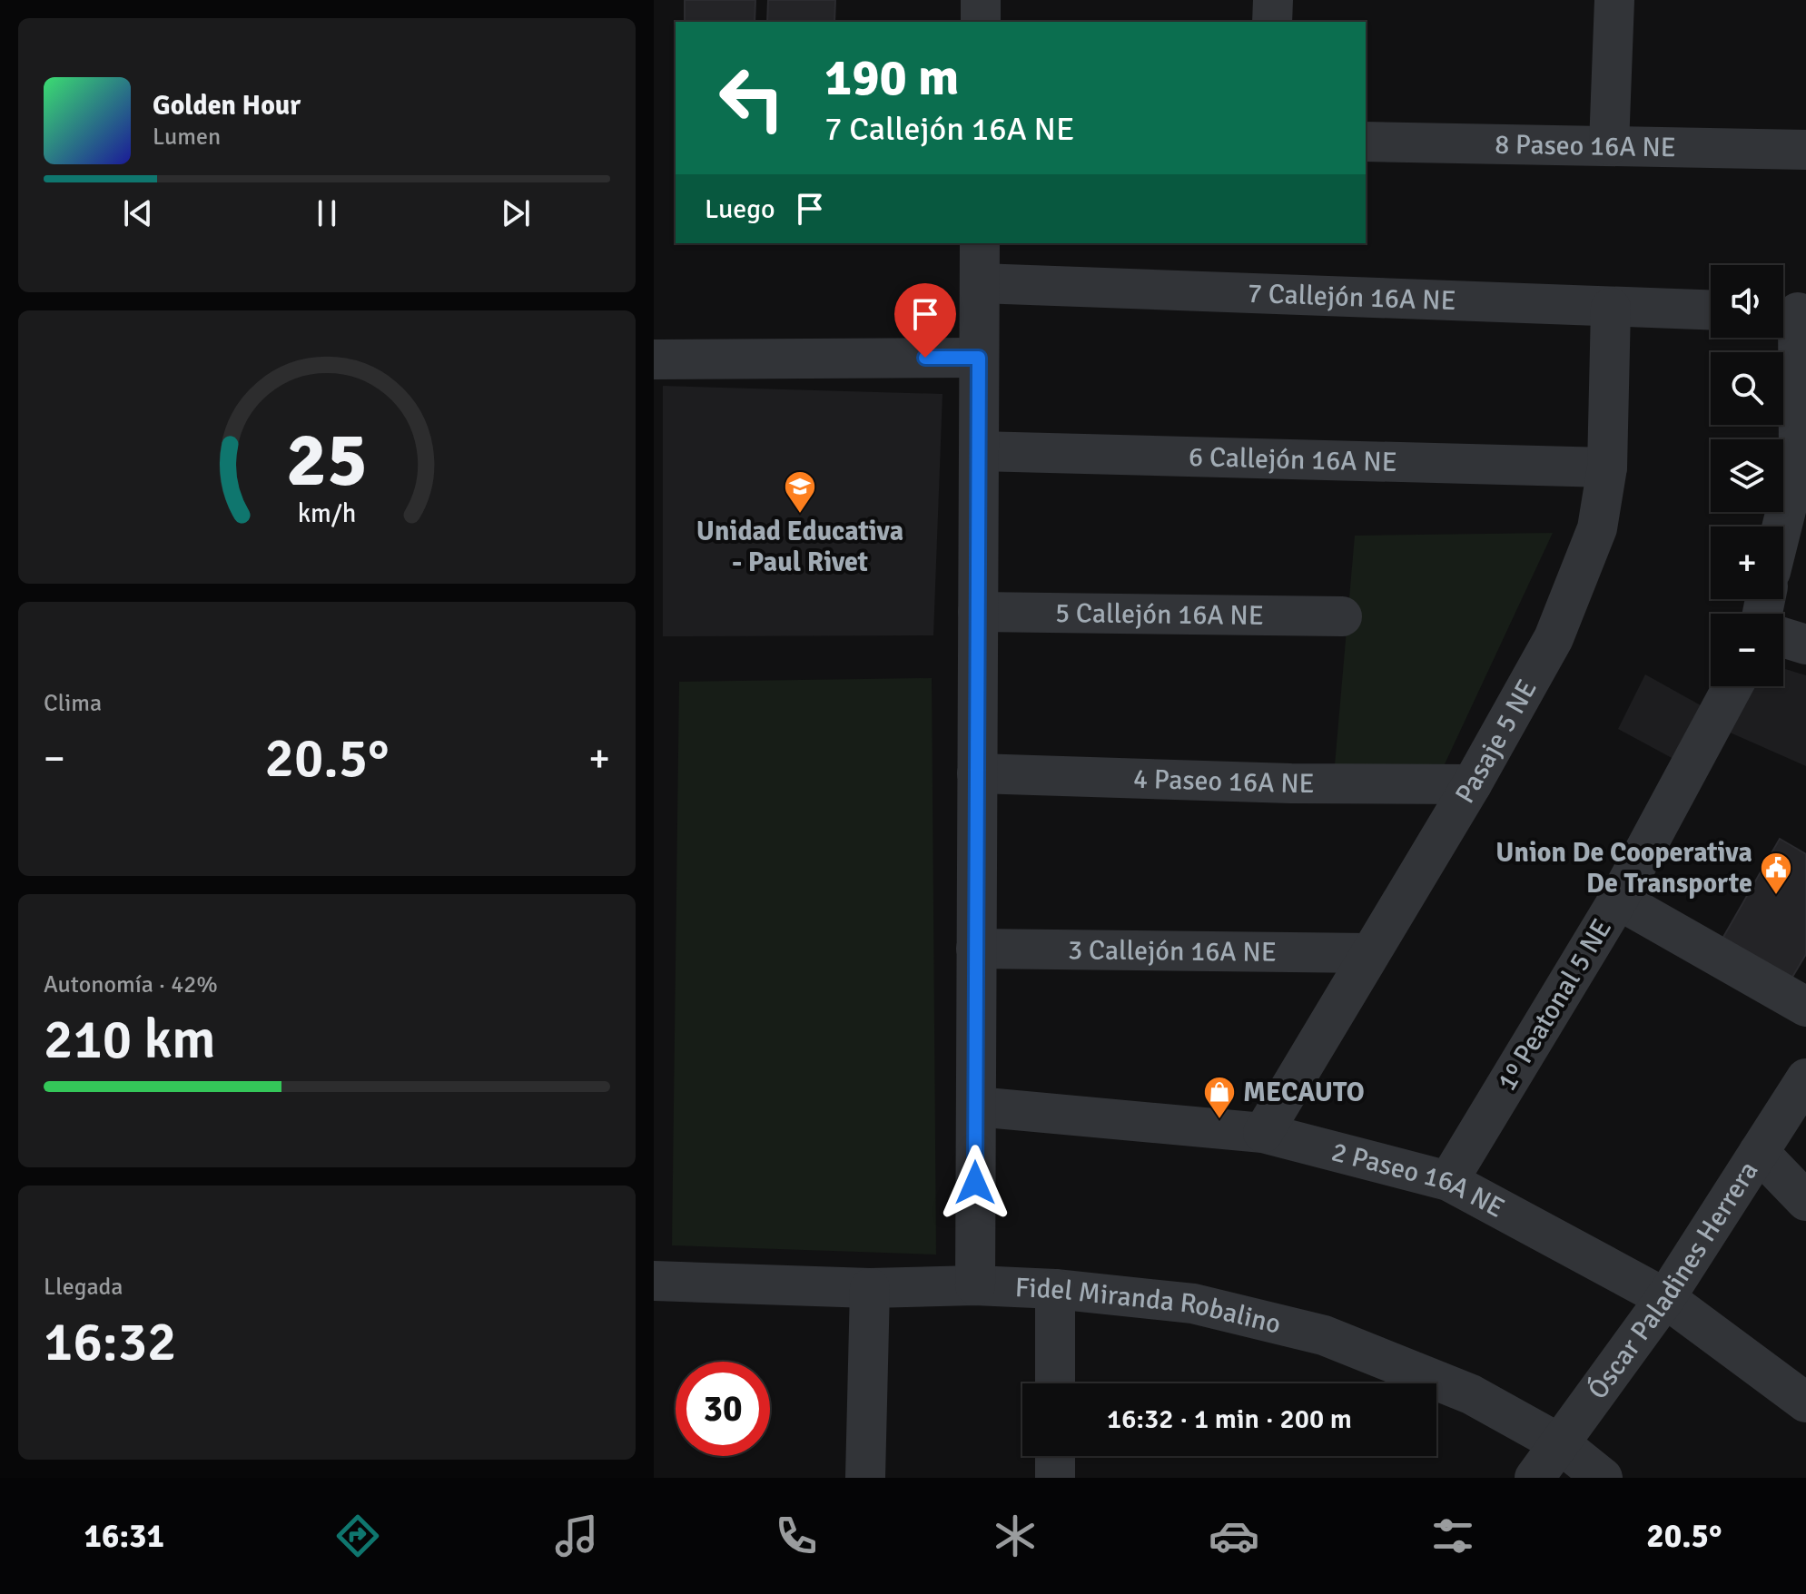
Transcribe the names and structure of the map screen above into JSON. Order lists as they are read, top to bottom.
{
  "streets": {
    "street": [
      "8 Paseo 16A NE",
      "7 Callejón 16A NE",
      "6 Callejón 16A NE",
      "5 Callejón 16A NE",
      "Pasaje 5 NE",
      "4 Paseo 16A NE",
      "3 Callejón 16A NE",
      "1º Peatonal 5 NE",
      "2 Paseo 16A NE",
      "Óscar Paladines Herrera",
      "Fidel Miranda Robalino"
    ]
  },
  "crossings": [
    ["7 Callejón 16A NE", "Pasaje 5 NE"],
    ["6 Callejón 16A NE", "Pasaje 5 NE"],
    ["Pasaje 5 NE", "4 Paseo 16A NE"],
    ["Pasaje 5 NE", "3 Callejón 16A NE"],
    ["Pasaje 5 NE", "2 Paseo 16A NE"],
    ["1º Peatonal 5 NE", "2 Paseo 16A NE"],
    ["2 Paseo 16A NE", "Óscar Paladines Herrera"],
    ["Óscar Paladines Herrera", "Fidel Miranda Robalino"]
  ],
  "places": {
    "school or university": ["Unidad Educativa - Paul Rivet"],
    "public building": ["Union De Cooperativa De Transporte"],
    "shop": ["MECAUTO"]
  },
  "page": {
    "turn": ["190 m", "7 Callejón 16A NE"],
    "song": ["Golden Hour", "Lumen"],
    "then": "Luego",
    "map_buttons": ["+", "−"],
    "tile": [
      "Clima",
      ["Autonomía · 42%", "210 km"],
      ["Llegada", "16:32"]
    ],
    "heat": ["−", "20.5°", "+"],
    "limit": "30",
    "trip": "16:32 · 1 min · 200 m",
    "tabs": ["16:31", "20.5°"],
    "gauge": ["25", "km/h"]
  }
}
